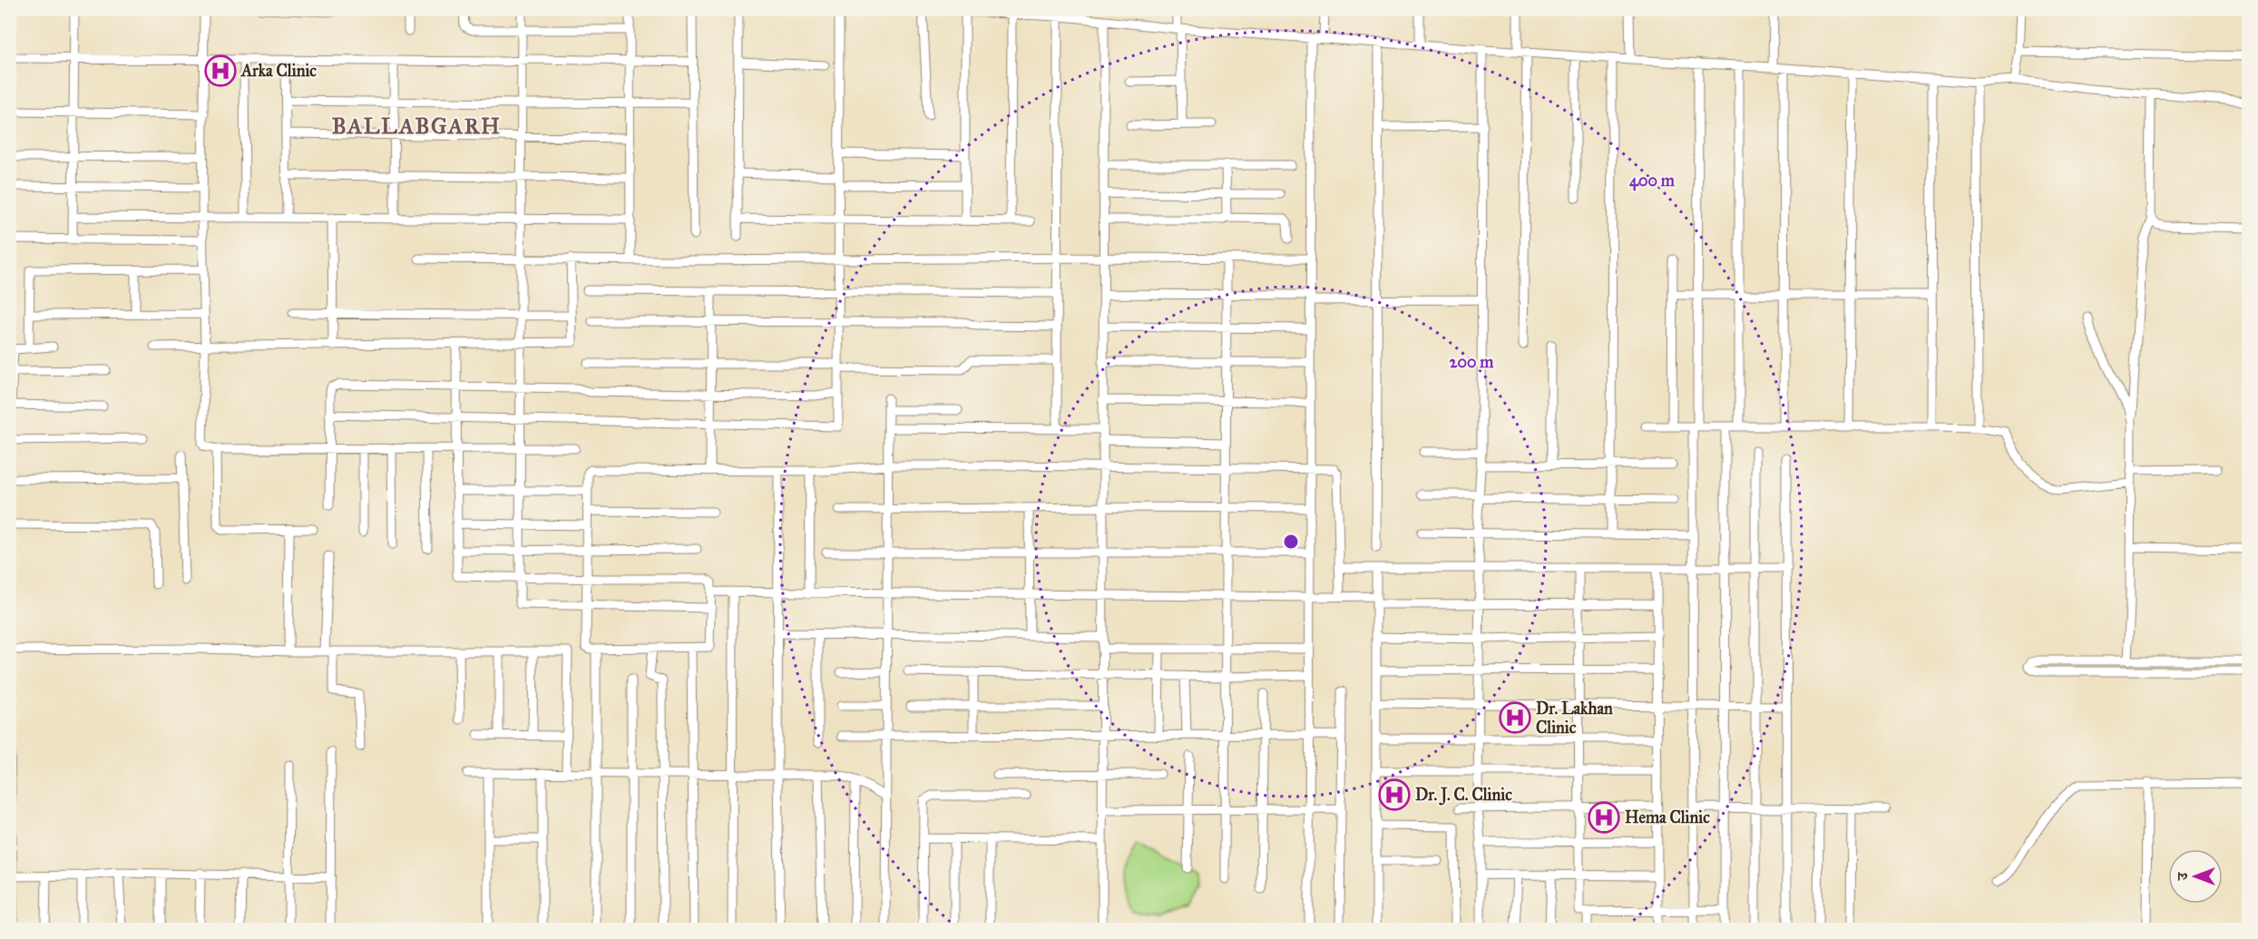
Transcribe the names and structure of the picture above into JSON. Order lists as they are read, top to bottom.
{
  "districts": ["BALLABGARH"],
  "places": {
    "hospital": [
      "Arka Clinic",
      "Dr. Lakhan Clinic",
      "Dr. J. C. Clinic",
      "Hema Clinic"
    ]
  },
  "north": "left",
  "rings": ["400 m", "200 m"]
}
